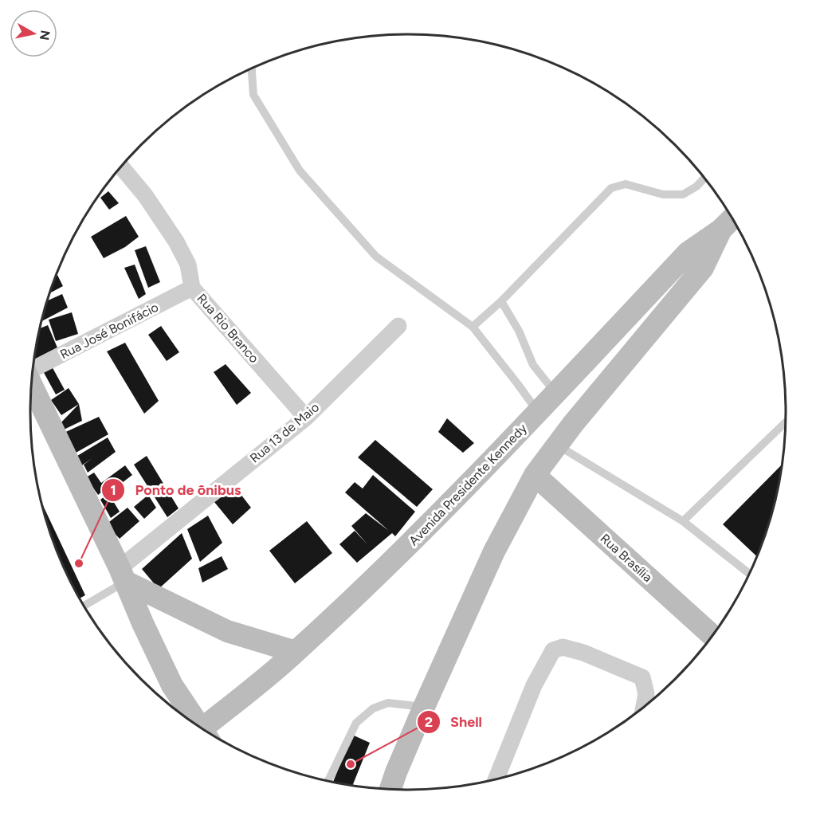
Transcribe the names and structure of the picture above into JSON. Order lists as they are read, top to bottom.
{
  "streets": {
    "street": [
      "Rua Rio Branco",
      "Rua José Bonifácio",
      "Rua 13 de Maio",
      "Avenida Presidente Kennedy",
      "Rua Brasília"
    ]
  },
  "crossings": [
    ["Rua Rio Branco", "Rua José Bonifácio"],
    ["Rua Rio Branco", "Rua 13 de Maio"],
    ["Avenida Presidente Kennedy", "Rua Brasília"]
  ],
  "places": ["Ponto de ônibus", "Shell"],
  "north": "right"
}
